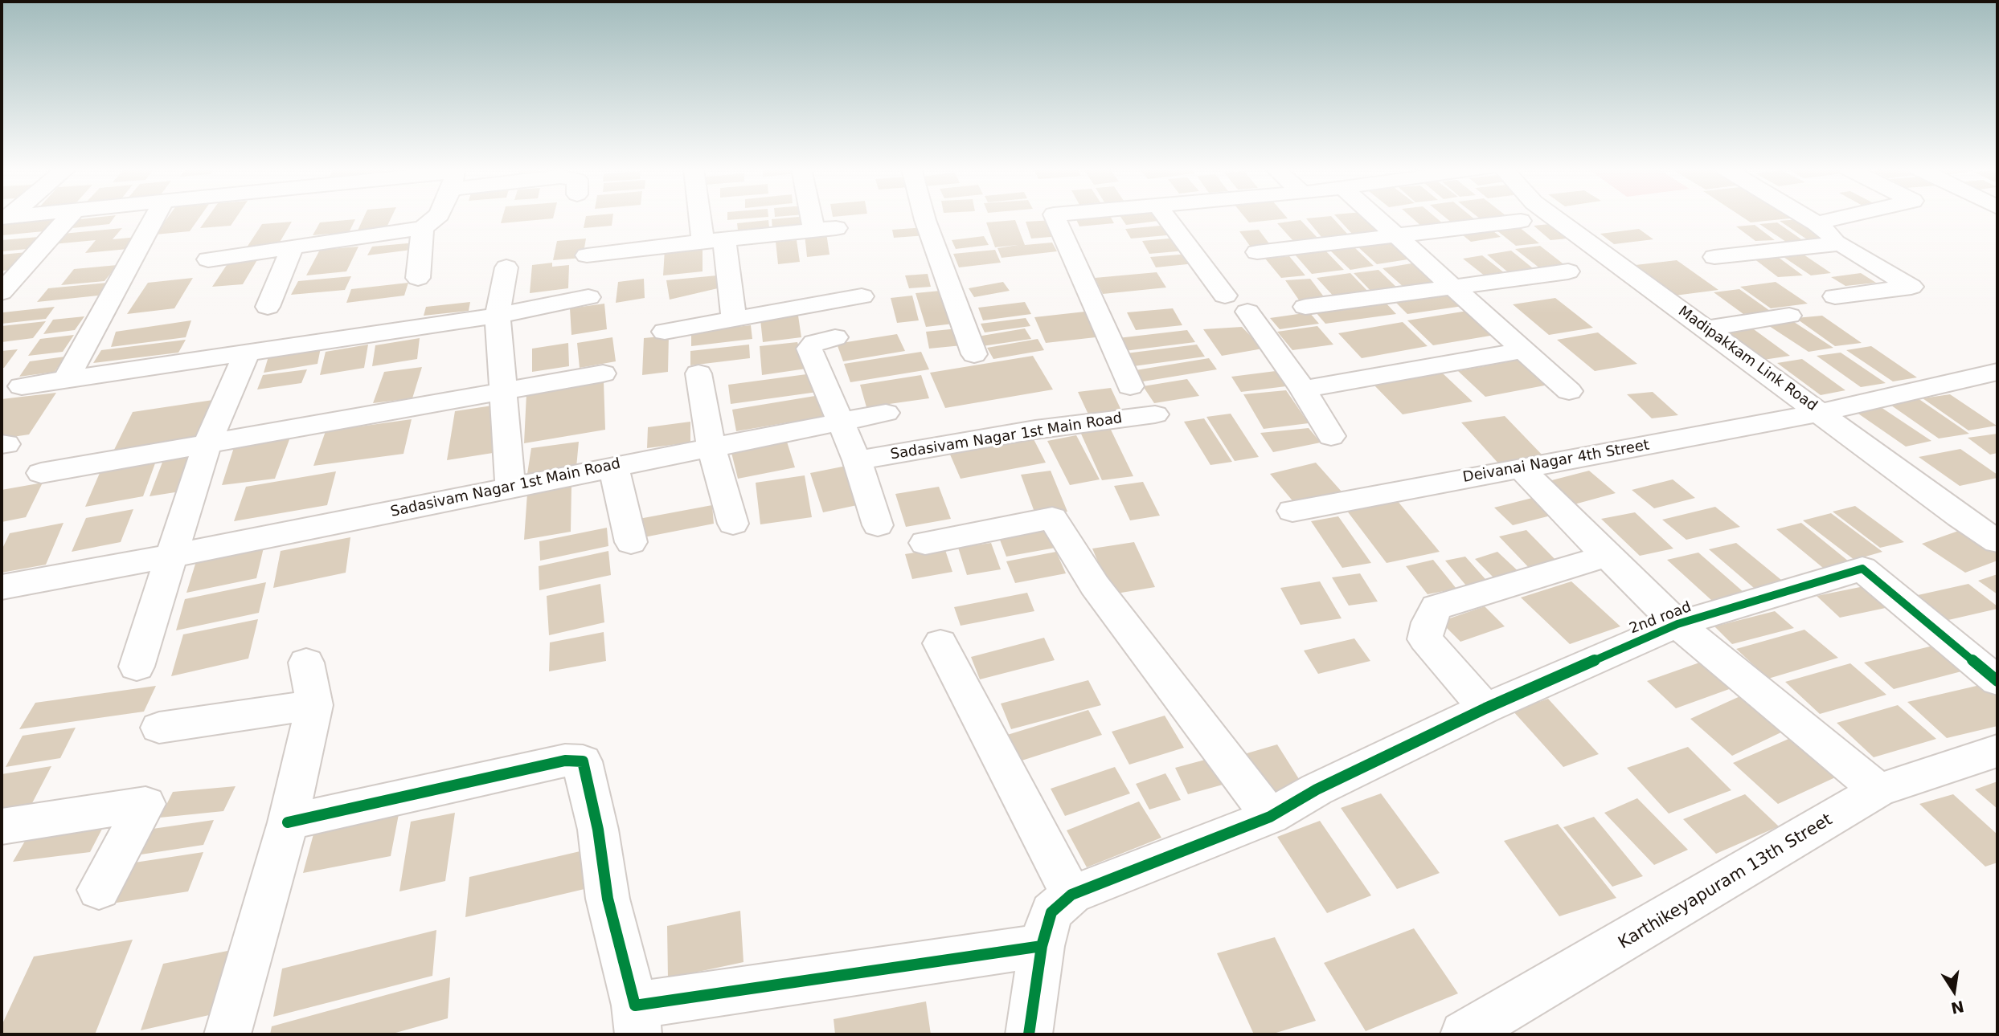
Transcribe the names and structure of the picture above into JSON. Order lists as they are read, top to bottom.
{
  "streets": {
    "street": [
      "Madipakkam Link Road",
      "Sadasivam Nagar 1st Main Road",
      "Deivanai Nagar 4th Street",
      "2nd road",
      "Karthikeyapuram 13th Street"
    ]
  },
  "crossings": [
    ["Madipakkam Link Road", "Deivanai Nagar 4th Street"]
  ],
  "north": "bottom"
}
